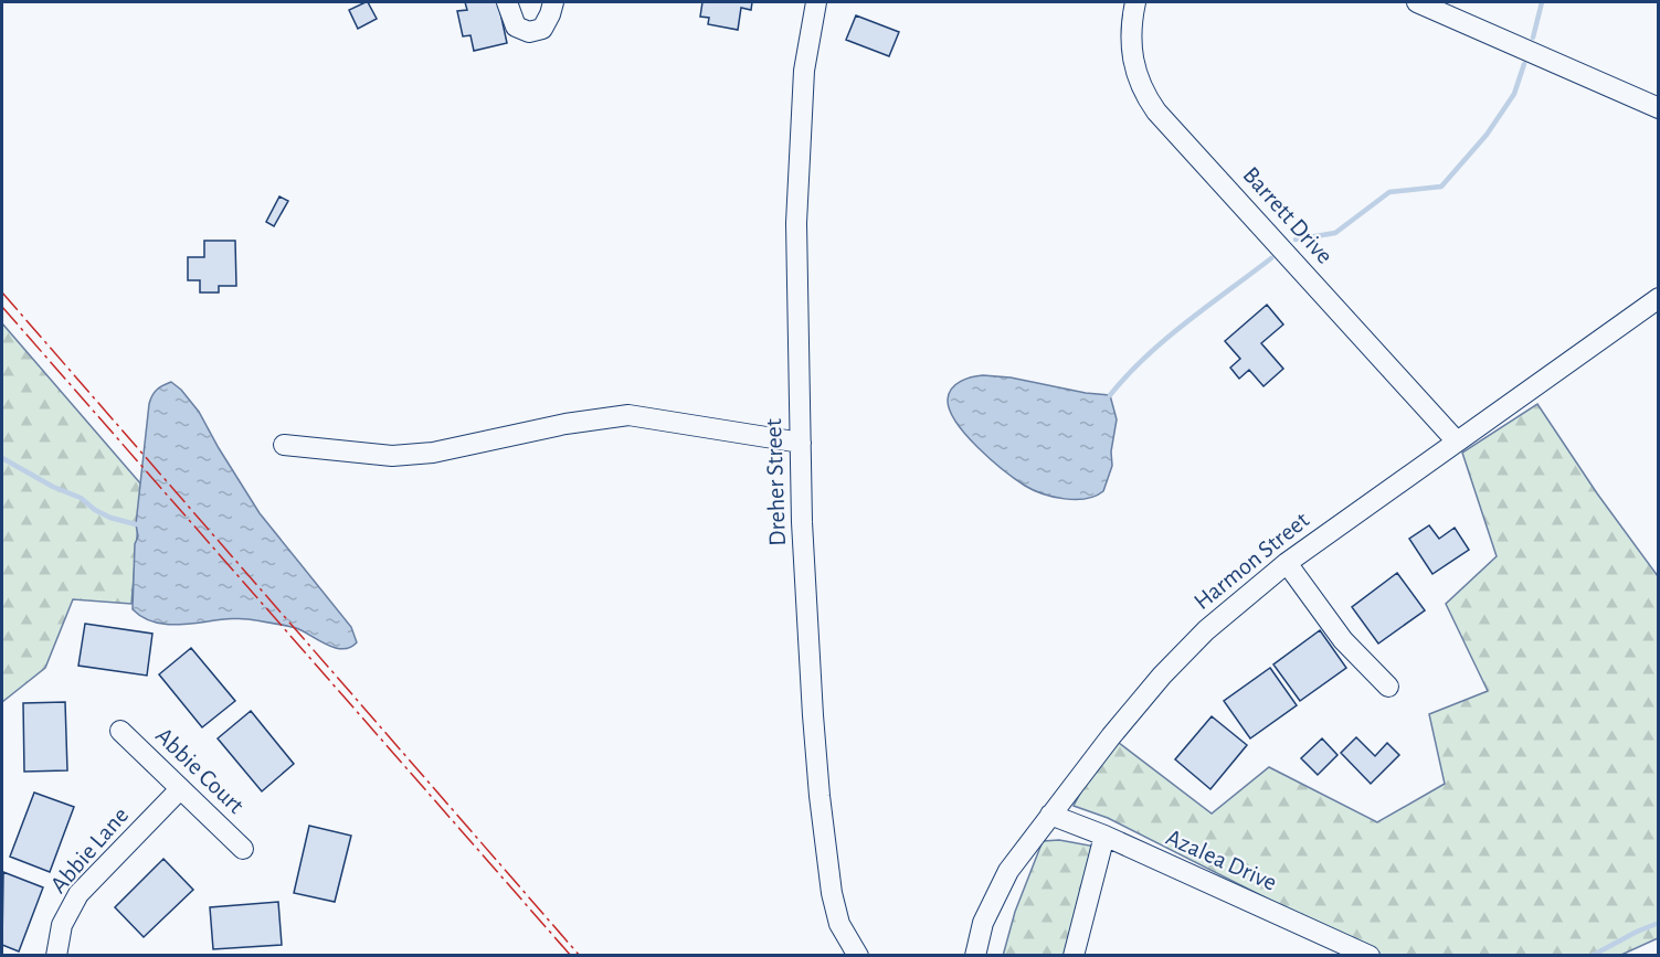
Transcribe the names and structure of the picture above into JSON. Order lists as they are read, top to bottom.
{
  "streets": {
    "street": [
      "Barrett Drive",
      "Dreher Street",
      "Harmon Street",
      "Abbie Court",
      "Abbie Lane",
      "Azalea Drive"
    ]
  },
  "crossings": [
    ["Barrett Drive", "Harmon Street"],
    ["Harmon Street", "Azalea Drive"],
    ["Abbie Court", "Abbie Lane"]
  ]
}
